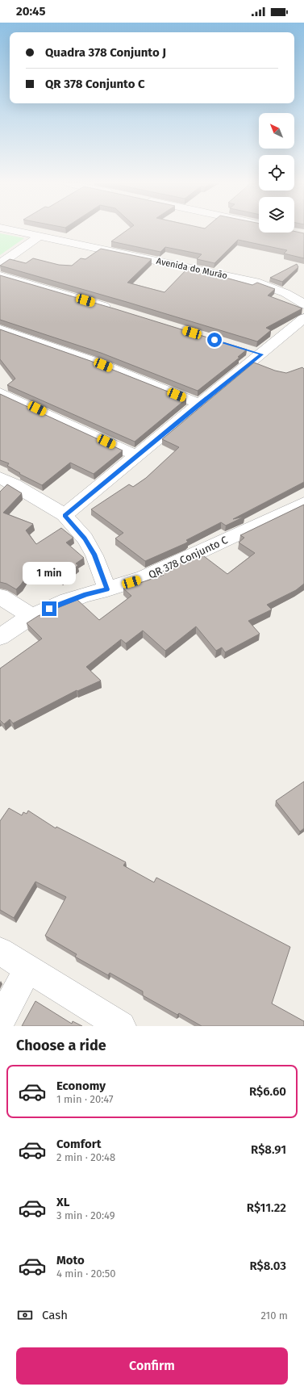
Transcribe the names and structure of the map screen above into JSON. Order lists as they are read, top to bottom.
{
  "streets": {
    "street": ["Avenida do Murão", "QR 378 Conjunto C"]
  },
  "north": "top left",
  "page": {
    "status": "20:45",
    "banner": ["Quadra 378 Conjunto J", "QR 378 Conjunto C"],
    "bubble": "1 min",
    "heading": "Choose a ride",
    "list": [
      {
        "name": "Economy",
        "note": "1 min · 20:47",
        "value": "R$6.60"
      },
      {
        "name": "Comfort",
        "note": "2 min · 20:48",
        "value": "R$8.91"
      },
      {
        "name": "XL",
        "note": "3 min · 20:49",
        "value": "R$11.22"
      },
      {
        "name": "Moto",
        "note": "4 min · 20:50",
        "value": "R$8.03"
      }
    ],
    "pay": ["Cash", "210 m"],
    "buttons": "Confirm"
  }
}
